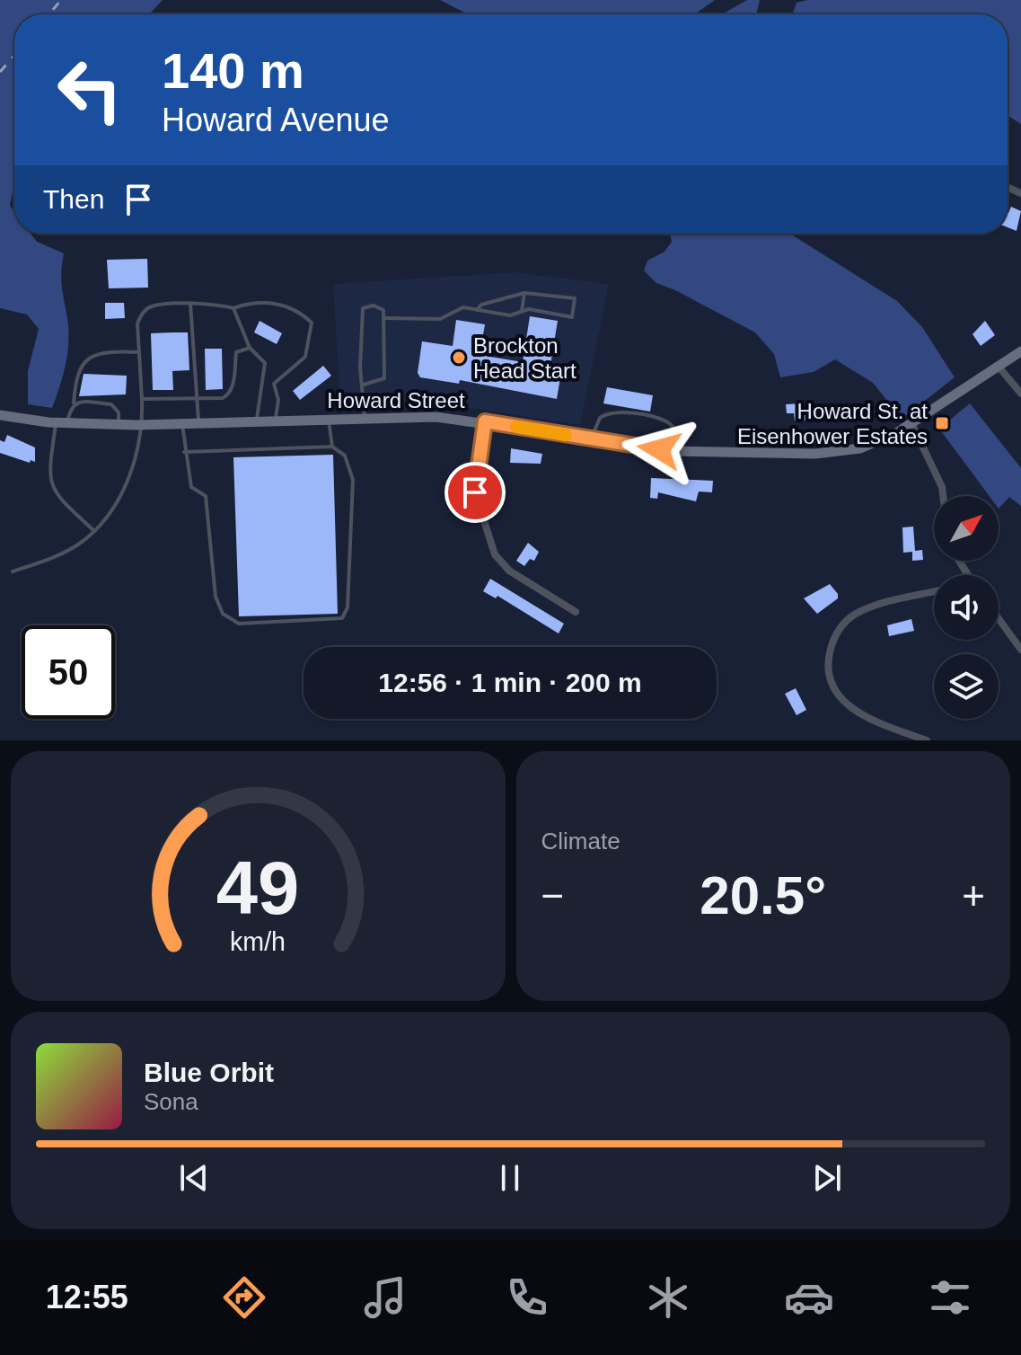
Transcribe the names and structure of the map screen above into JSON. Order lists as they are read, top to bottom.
{
  "streets": {
    "main road": ["Howard Street"]
  },
  "places": {
    "other": ["Brockton Head Start"],
    "transit": ["Howard St. at Eisenhower Estates"]
  },
  "north": "top right",
  "page": {
    "turn": ["140 m", "Howard Avenue"],
    "then": "Then",
    "limit": "50",
    "trip": "12:56 · 1 min · 200 m",
    "tile": "Climate",
    "heat": ["−", "20.5°", "+"],
    "song": ["Blue Orbit", "Sona"],
    "tabs": "12:55",
    "gauge": ["49", "km/h"]
  }
}
